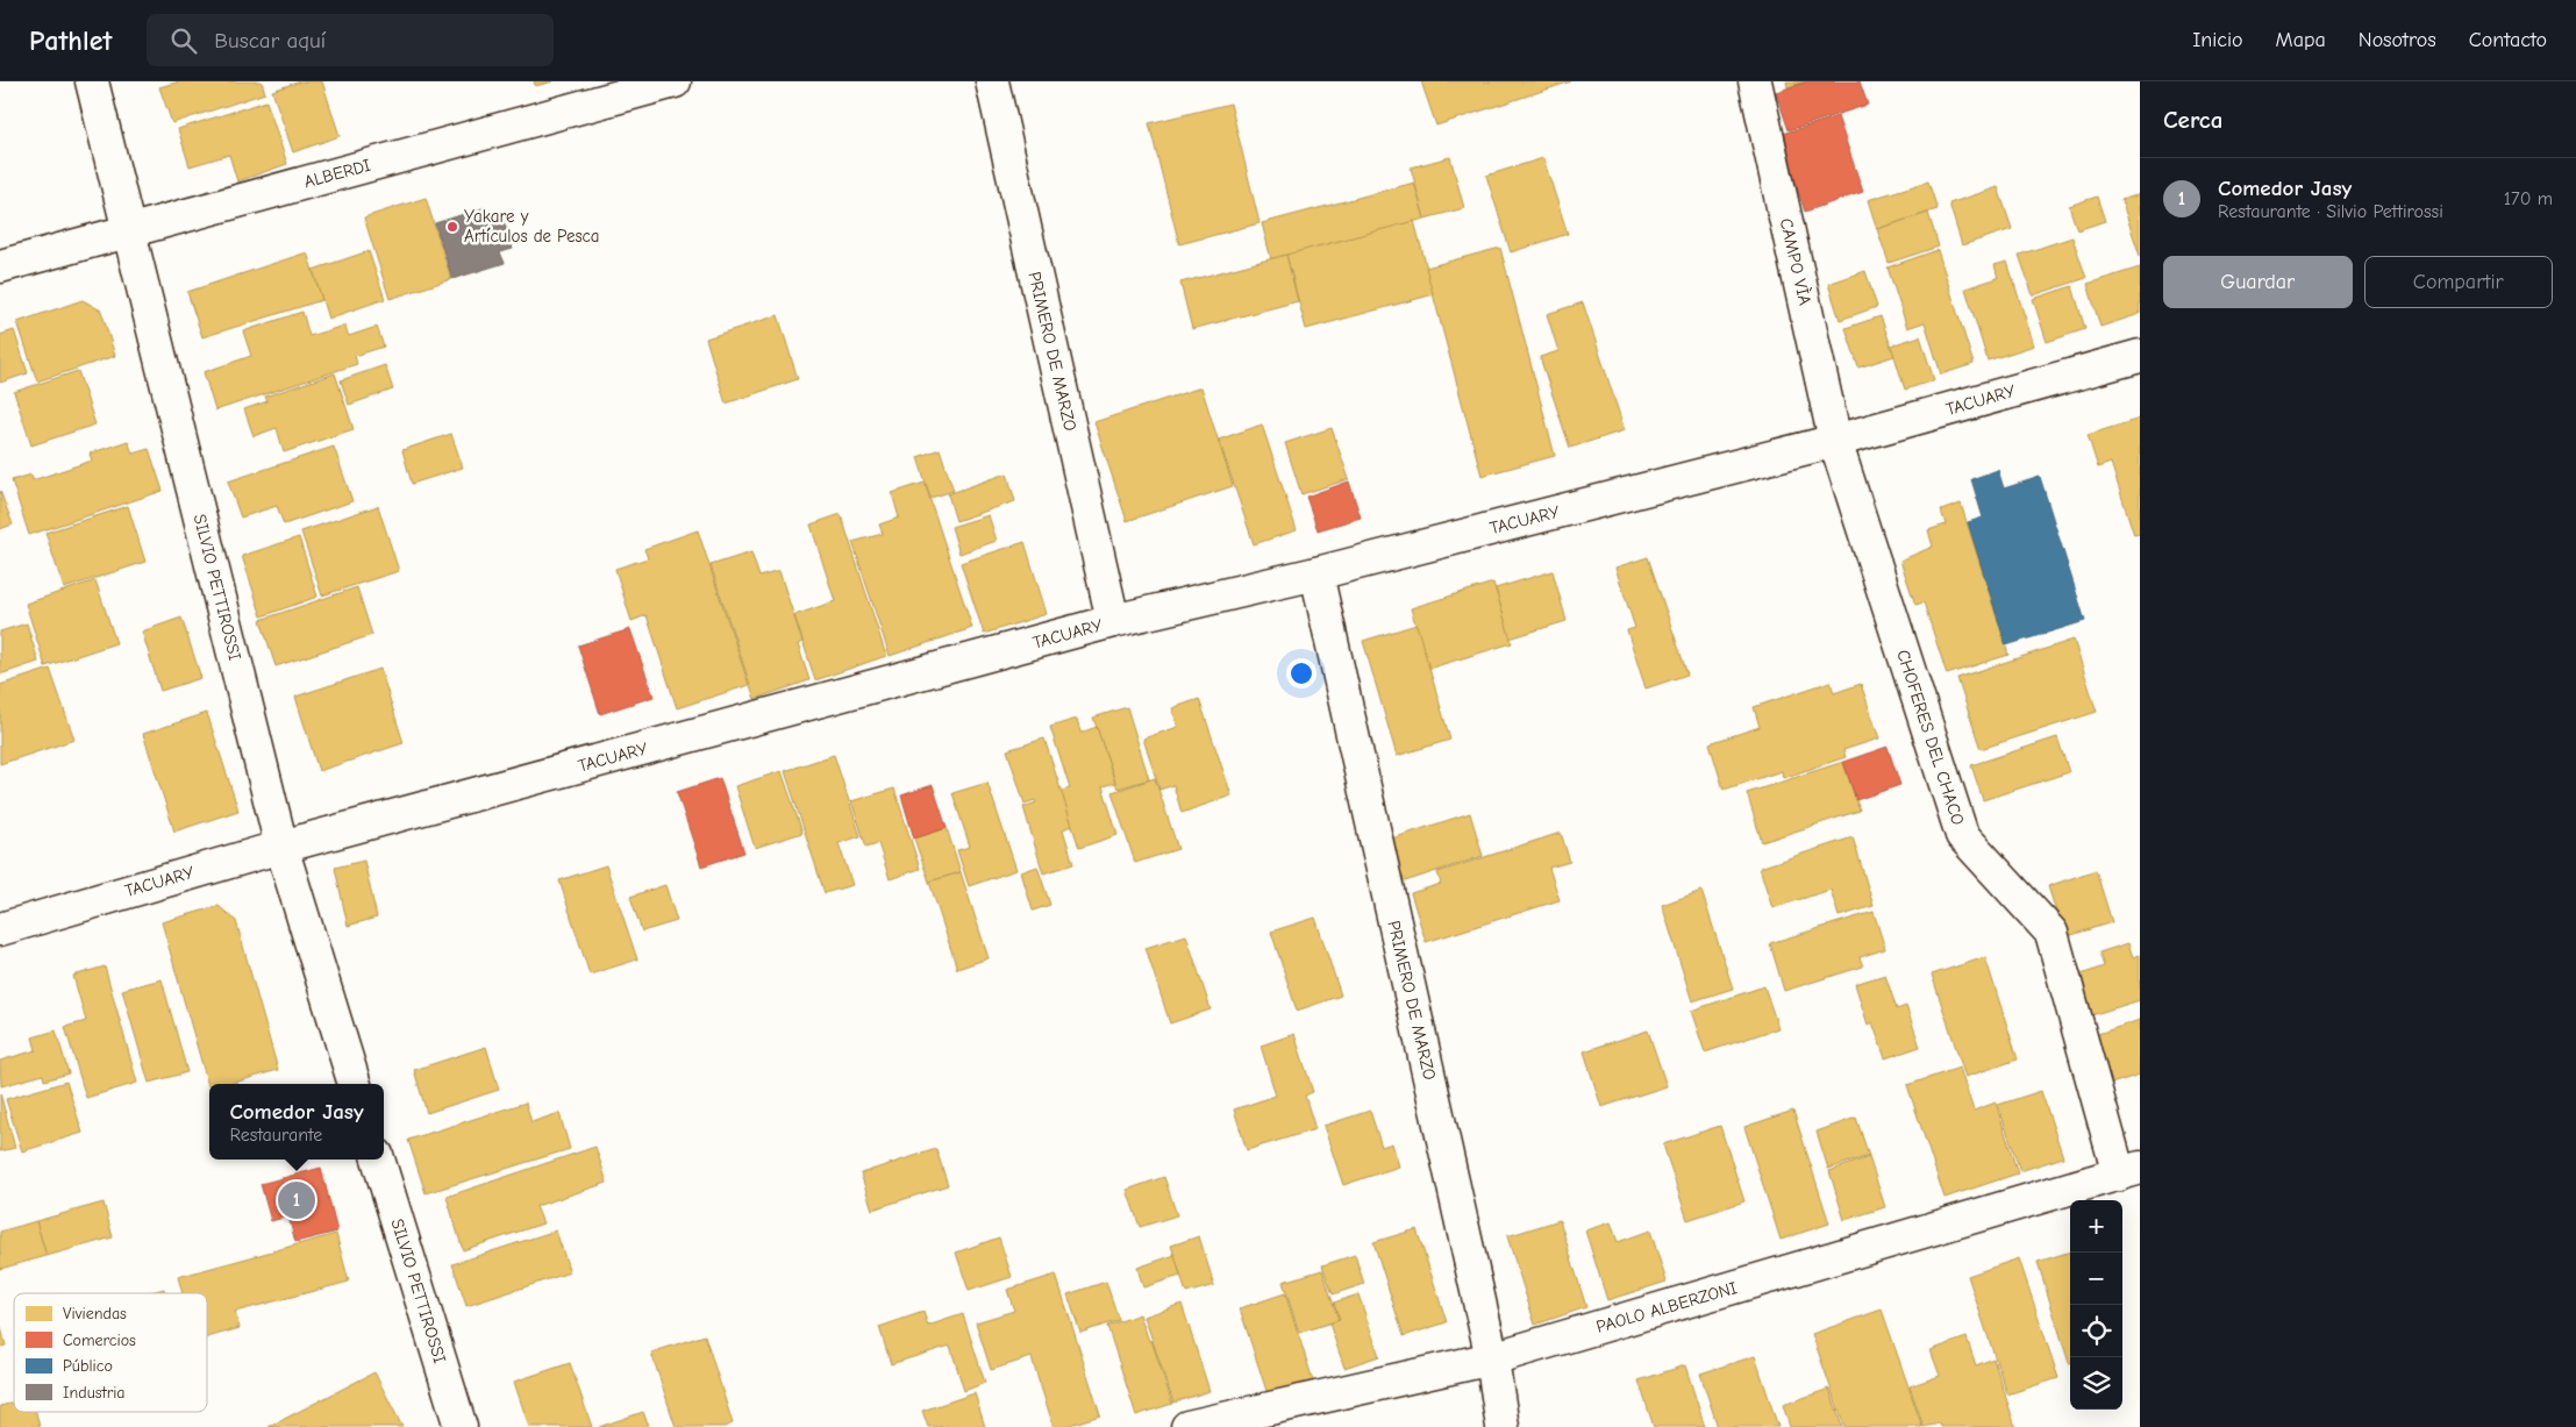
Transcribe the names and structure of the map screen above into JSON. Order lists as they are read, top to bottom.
{
  "streets": {
    "street": [
      "ALBERDI",
      "CAMPO VÌA",
      "PRIMERO DE MARZO",
      "TACUARY",
      "SILVIO PETTIROSSI",
      "CHOFERES DEL CHACO",
      "PAOLO ALBERZONI"
    ]
  },
  "crossings": [
    ["ALBERDI", "SILVIO PETTIROSSI"],
    ["CAMPO VÌA", "TACUARY"],
    ["CAMPO VÌA", "CHOFERES DEL CHACO"],
    ["PRIMERO DE MARZO", "TACUARY"],
    ["PRIMERO DE MARZO", "PAOLO ALBERZONI"],
    ["TACUARY", "SILVIO PETTIROSSI"],
    ["TACUARY", "CHOFERES DEL CHACO"],
    ["CHOFERES DEL CHACO", "PAOLO ALBERZONI"]
  ],
  "places": ["Yakare y Artículos de Pesca"],
  "legend": [
    "Viviendas",
    "Comercios",
    "Público",
    "Industria"
  ],
  "page": {
    "header": "Pathlet",
    "search": "Buscar aquí",
    "nav": [
      "Inicio",
      "Mapa",
      "Nosotros",
      "Contacto"
    ],
    "heading": "Cerca",
    "list": [
      {
        "mark": "1",
        "name": "Comedor Jasy",
        "note": "Restaurante · Silvio Pettirossi",
        "value": "170 m"
      }
    ],
    "buttons": ["Guardar", "Compartir"],
    "popup": ["Comedor Jasy", "Restaurante"],
    "pins": "1",
    "map_buttons": ["+", "−"]
  }
}
